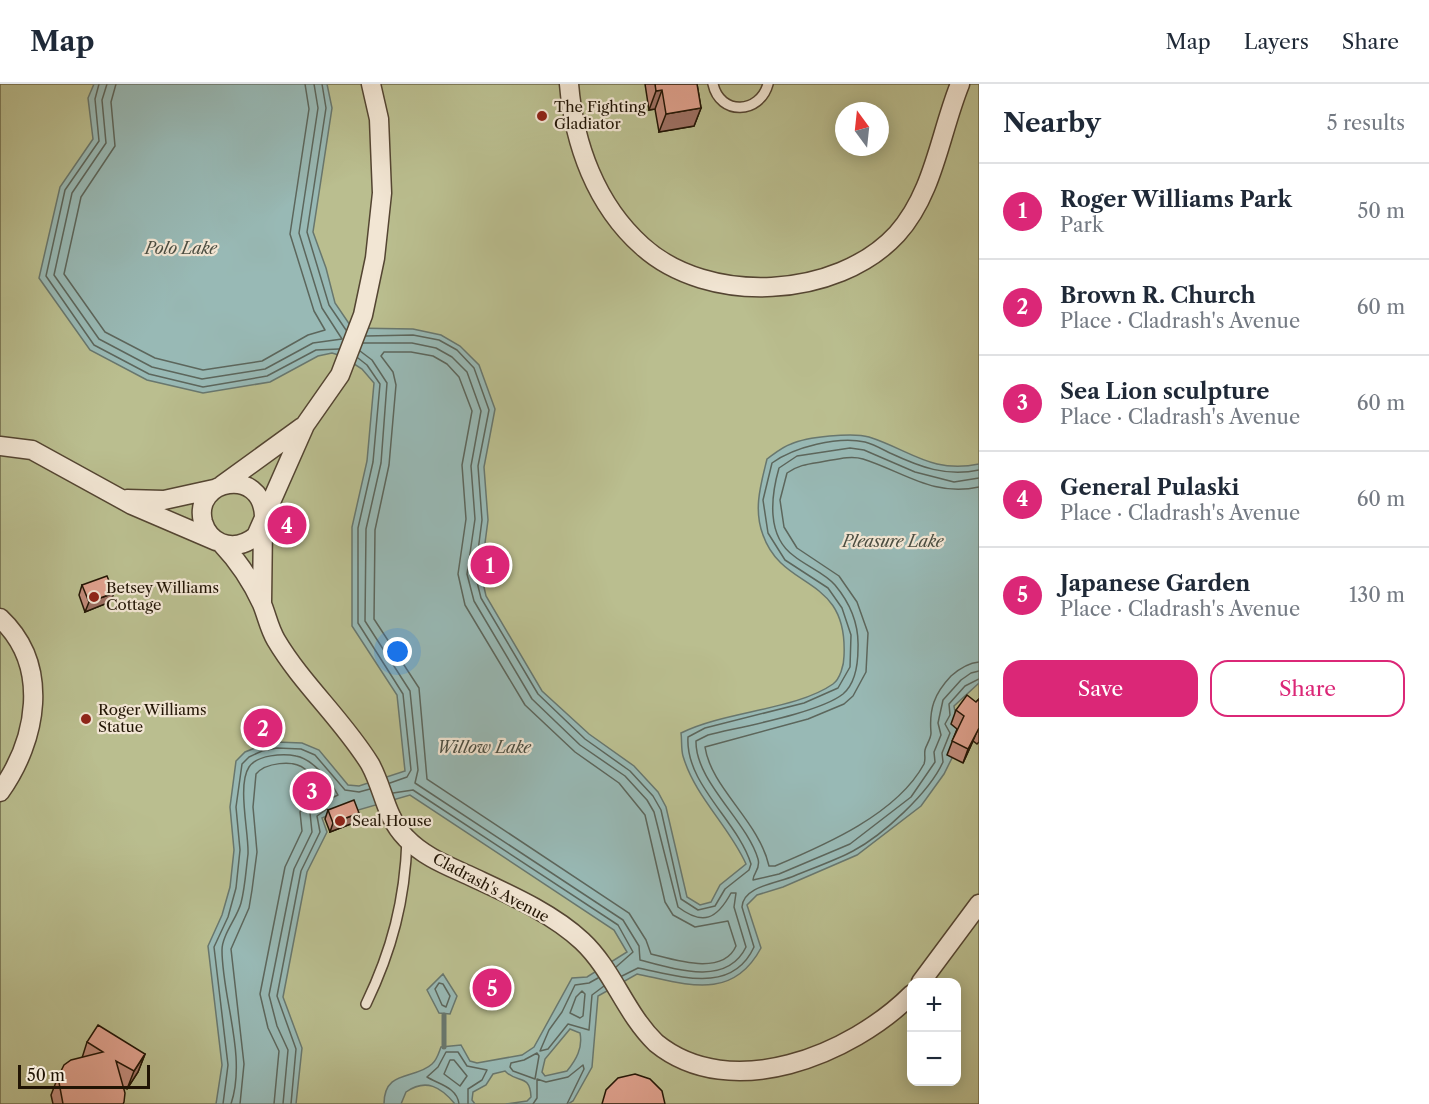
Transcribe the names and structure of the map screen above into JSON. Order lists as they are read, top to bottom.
{
  "streets": {
    "street": ["Cladrash's Avenue"]
  },
  "water": ["Polo Lake", "Pleasure Lake", "Willow Lake"],
  "places": [
    "The Fighting Gladiator",
    "Betsey Williams Cottage",
    "Roger Williams Statue",
    "Seal House"
  ],
  "scale_bar": "50 m",
  "north": "top",
  "page": {
    "header": "Map",
    "nav": ["Map", "Layers", "Share"],
    "heading": ["Nearby", "5 results"],
    "list": [
      {
        "mark": "1",
        "name": "Roger Williams Park",
        "note": "Park",
        "value": "50 m"
      },
      {
        "mark": "2",
        "name": "Brown R. Church",
        "note": "Place · Cladrash's Avenue",
        "value": "60 m"
      },
      {
        "mark": "3",
        "name": "Sea Lion sculpture",
        "note": "Place · Cladrash's Avenue",
        "value": "60 m"
      },
      {
        "mark": "4",
        "name": "General Pulaski",
        "note": "Place · Cladrash's Avenue",
        "value": "60 m"
      },
      {
        "mark": "5",
        "name": "Japanese Garden",
        "note": "Place · Cladrash's Avenue",
        "value": "130 m"
      }
    ],
    "pins": [
      "4",
      "1",
      "2",
      "3",
      "5"
    ],
    "buttons": ["Save", "Share"],
    "map_buttons": ["+", "−"],
    "scale": "50 m"
  }
}
